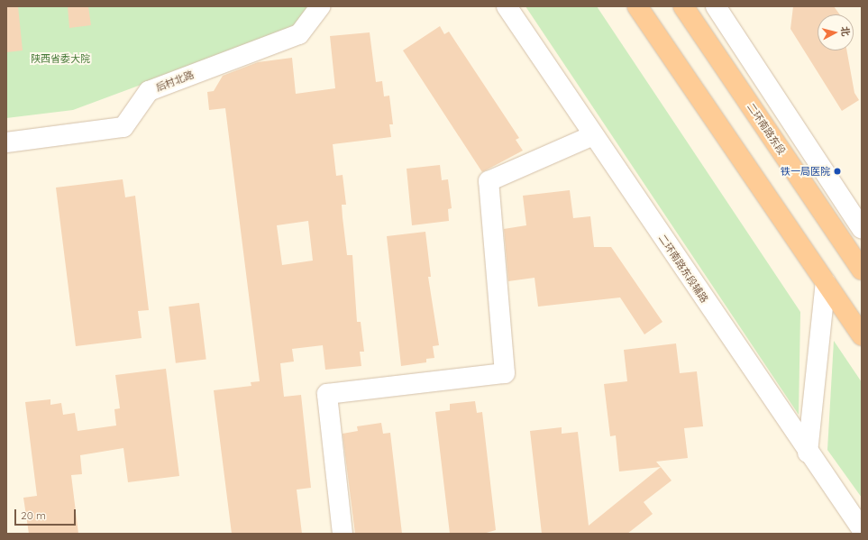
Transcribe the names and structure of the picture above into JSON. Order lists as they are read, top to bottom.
{
  "streets": {
    "highway": ["二环南路东段"],
    "main road": ["后村北路", "二环南路东段辅路"]
  },
  "parks": ["陕西省委大院"],
  "places": ["铁一局医院"],
  "scale_bar": "20 m",
  "north": "right"
}
